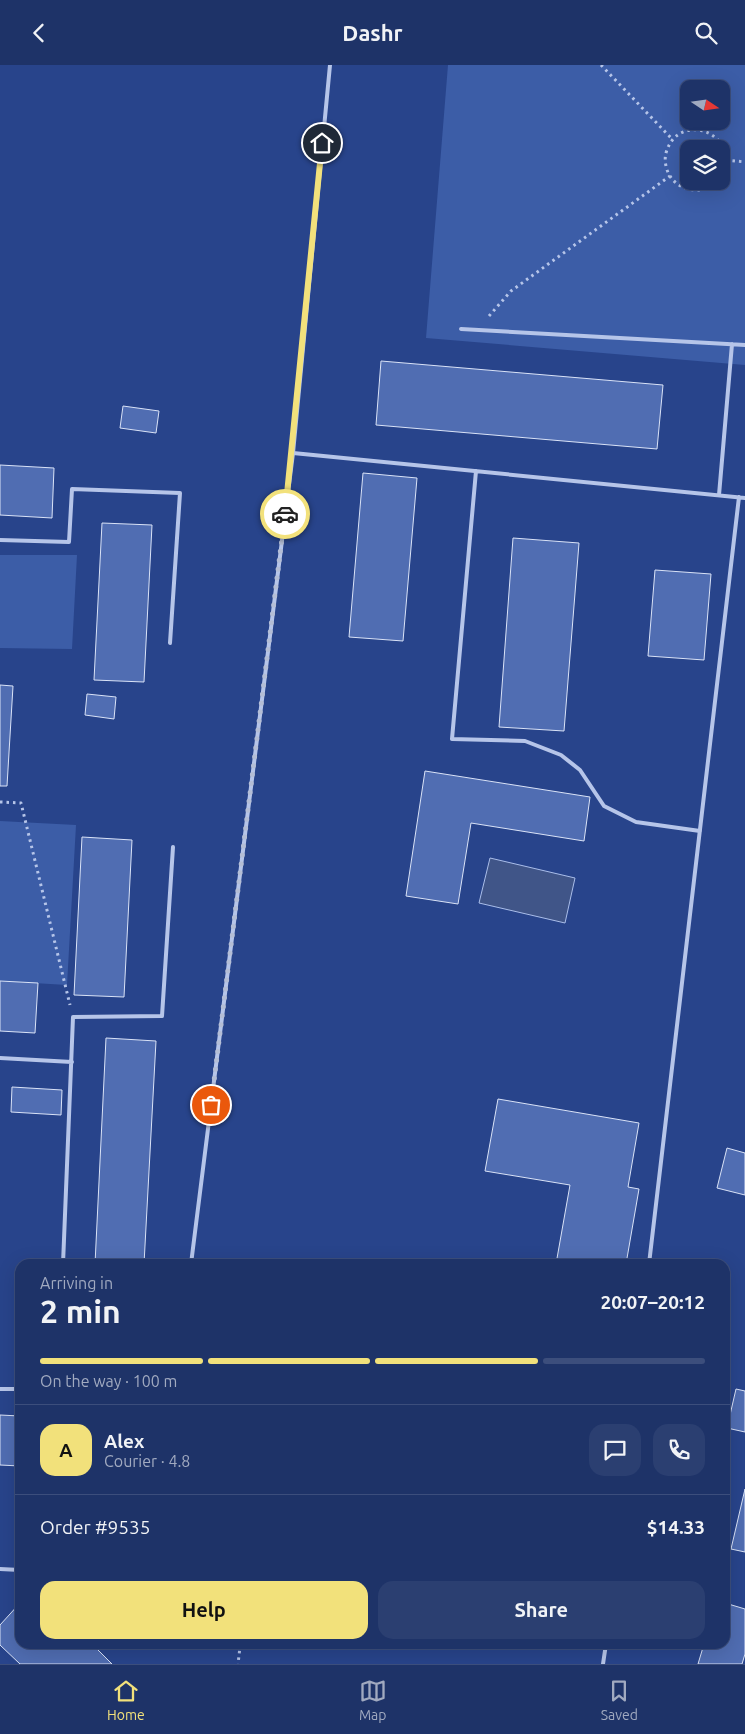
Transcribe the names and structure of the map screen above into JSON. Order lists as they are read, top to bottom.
{
  "north": "right",
  "page": {
    "header": "Dashr",
    "heading": ["2 min", "Arriving in", "20:07–20:12"],
    "panel": [
      "Alex",
      "Courier · 4.8",
      "Order #9535",
      "$14.33"
    ],
    "bar": "On the way · 100 m",
    "round": "A",
    "buttons": ["Help", "Share"],
    "tabs": ["Home", "Map", "Saved"]
  }
}
